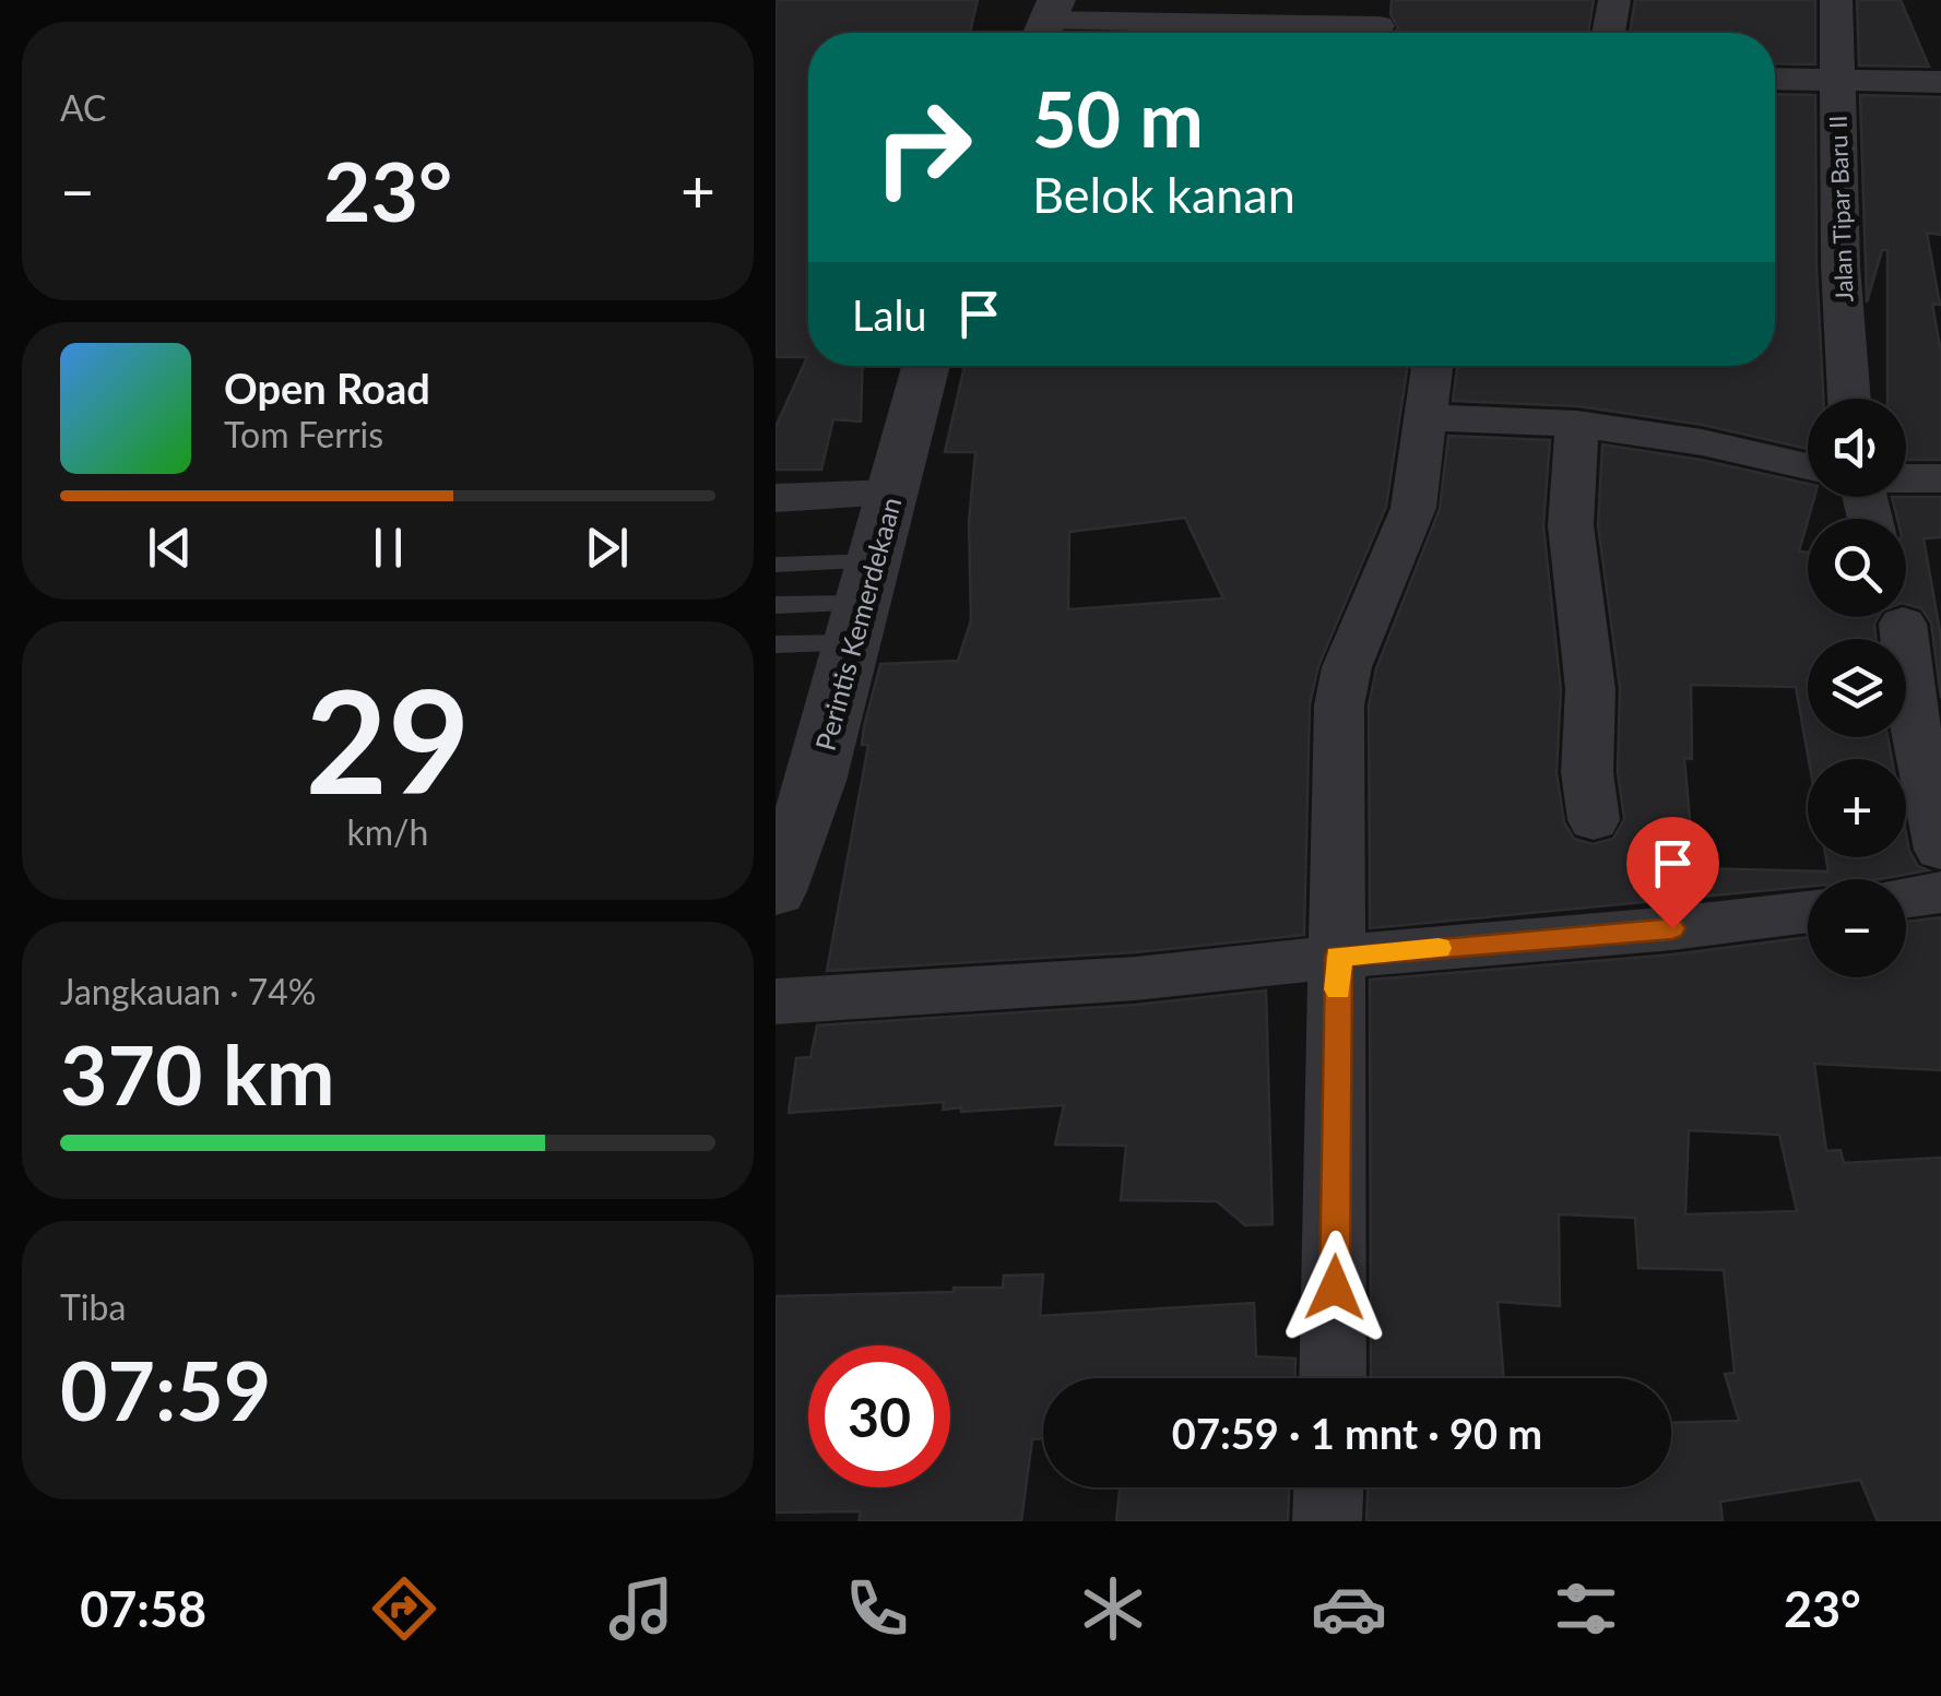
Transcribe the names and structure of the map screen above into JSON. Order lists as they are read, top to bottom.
{
  "streets": {
    "street": ["Jalan Tipar Baru II", "Perintis Kemerdekaan"]
  },
  "page": {
    "tile": [
      "AC",
      ["29", "km/h"],
      ["Jangkauan · 74%", "370 km"],
      ["Tiba", "07:59"]
    ],
    "turn": ["50 m", "Belok kanan"],
    "heat": ["−", "23°", "+"],
    "then": "Lalu",
    "song": ["Open Road", "Tom Ferris"],
    "map_buttons": ["+", "−"],
    "limit": "30",
    "trip": "07:59 · 1 mnt · 90 m",
    "tabs": ["07:58", "23°"]
  }
}
